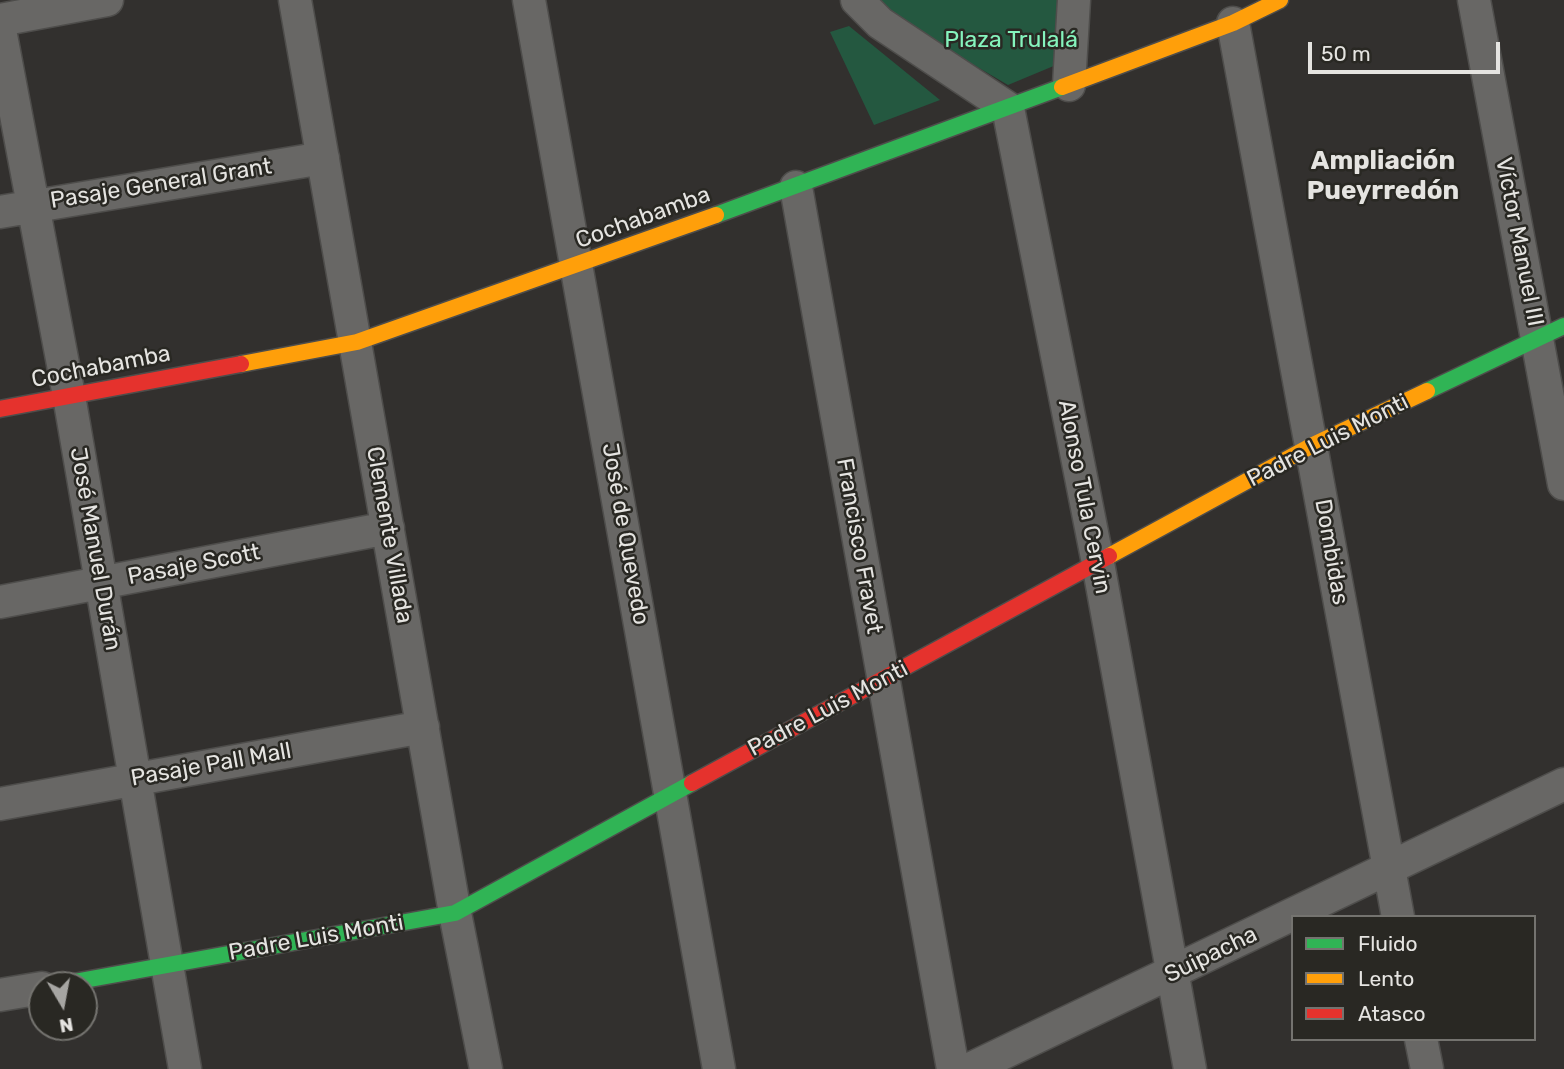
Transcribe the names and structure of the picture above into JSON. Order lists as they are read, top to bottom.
{
  "streets": {
    "street": [
      "Pasaje General Grant",
      "Cochabamba",
      "Víctor Manuel III",
      "Padre Luis Monti",
      "Alonso Tula Cervin",
      "José de Quevedo",
      "Clemente Villada",
      "Francisco Fravet",
      "José Manuel Durán",
      "Dombidas",
      "Pasaje Scott",
      "Pasaje Pall Mall",
      "Suipacha"
    ]
  },
  "crossings": [
    ["Pasaje General Grant", "Clemente Villada"],
    ["Pasaje General Grant", "José Manuel Durán"],
    ["Cochabamba", "Alonso Tula Cervin"],
    ["Cochabamba", "José de Quevedo"],
    ["Cochabamba", "Clemente Villada"],
    ["Cochabamba", "Francisco Fravet"],
    ["Cochabamba", "José Manuel Durán"],
    ["Cochabamba", "Dombidas"],
    ["Víctor Manuel III", "Padre Luis Monti"],
    ["Padre Luis Monti", "Alonso Tula Cervin"],
    ["Padre Luis Monti", "José de Quevedo"],
    ["Padre Luis Monti", "Clemente Villada"],
    ["Padre Luis Monti", "Francisco Fravet"],
    ["Padre Luis Monti", "José Manuel Durán"],
    ["Padre Luis Monti", "Dombidas"],
    ["Alonso Tula Cervin", "Suipacha"],
    ["Clemente Villada", "Pasaje Scott"],
    ["Clemente Villada", "Pasaje Pall Mall"],
    ["José Manuel Durán", "Pasaje Scott"],
    ["José Manuel Durán", "Pasaje Pall Mall"],
    ["Dombidas", "Suipacha"]
  ],
  "districts": ["Ampliación Pueyrredón"],
  "parks": ["Plaza Trulalá"],
  "legend": ["Fluido", "Lento", "Atasco"],
  "scale_bar": "50 m",
  "north": "bottom"
}
